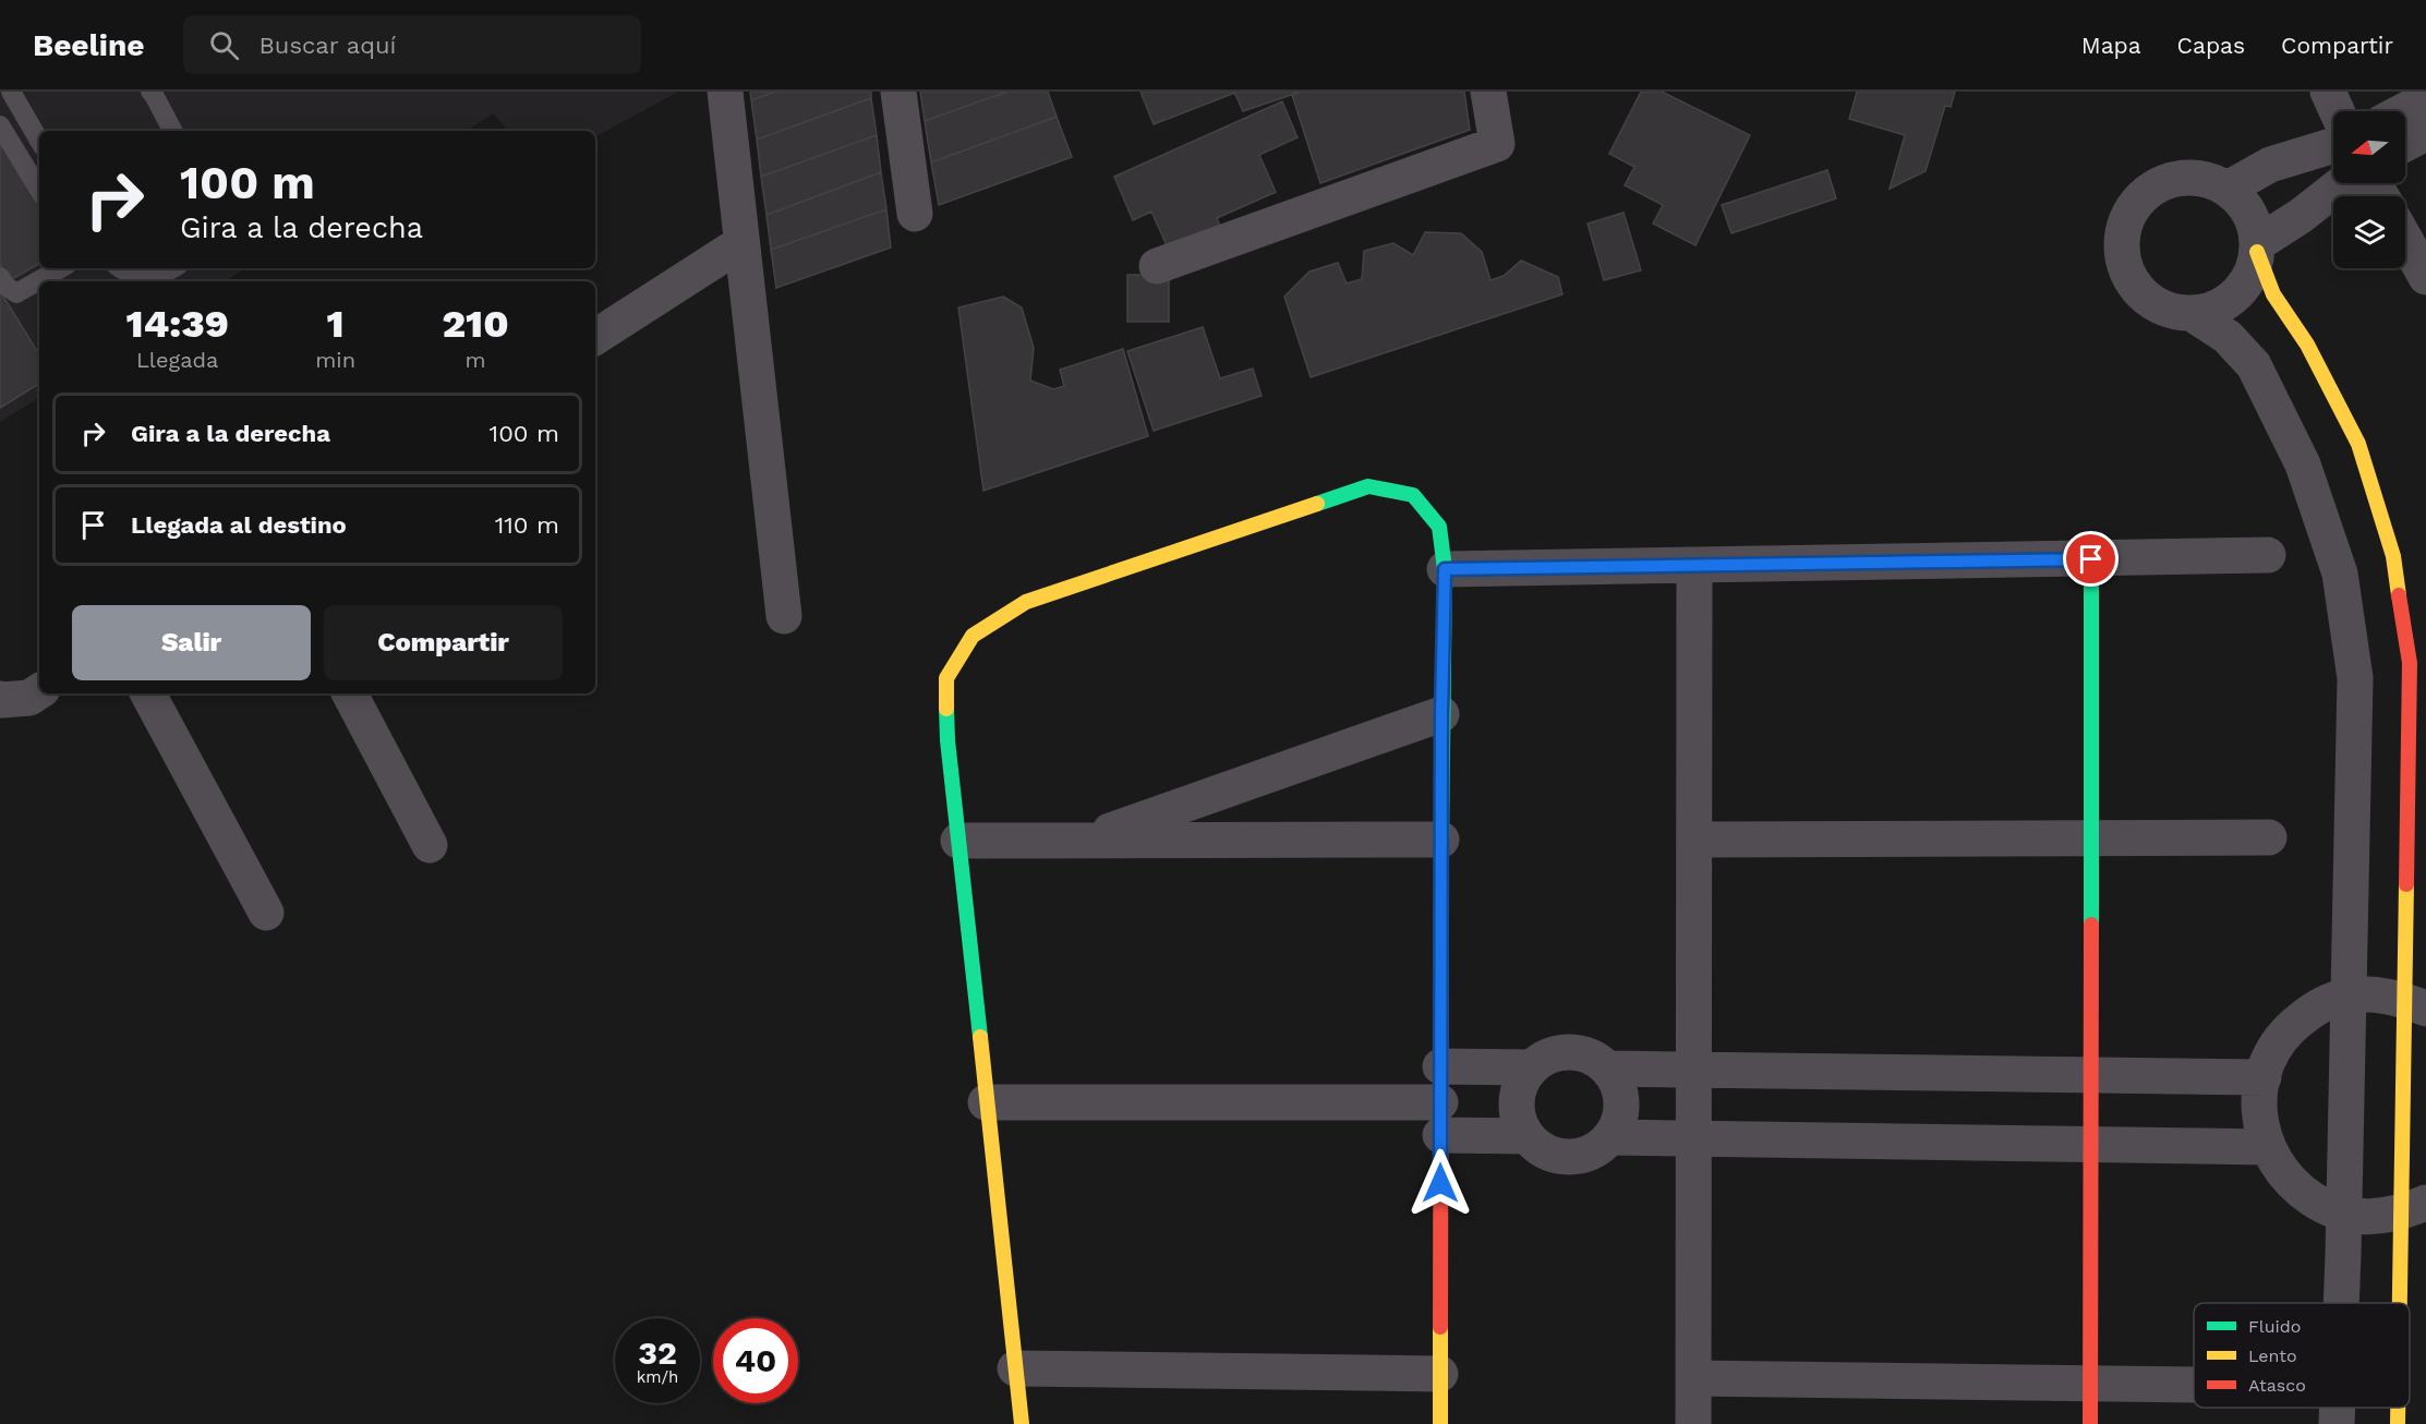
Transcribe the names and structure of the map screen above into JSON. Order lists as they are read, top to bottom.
{
  "legend": ["Fluido", "Lento", "Atasco"],
  "north": "left",
  "page": {
    "header": "Beeline",
    "search": "Buscar aquí",
    "nav": ["Mapa", "Capas", "Compartir"],
    "turn": ["100 m", "Gira a la derecha"],
    "eta": [
      "14:39",
      "Llegada",
      "1",
      "min",
      "210",
      "m"
    ],
    "list": [
      {
        "name": "Gira a la derecha",
        "value": "100 m"
      },
      {
        "name": "Llegada al destino",
        "value": "110 m"
      }
    ],
    "buttons": ["Salir", "Compartir"],
    "speed": "32 km/h",
    "limit": "40"
  }
}
